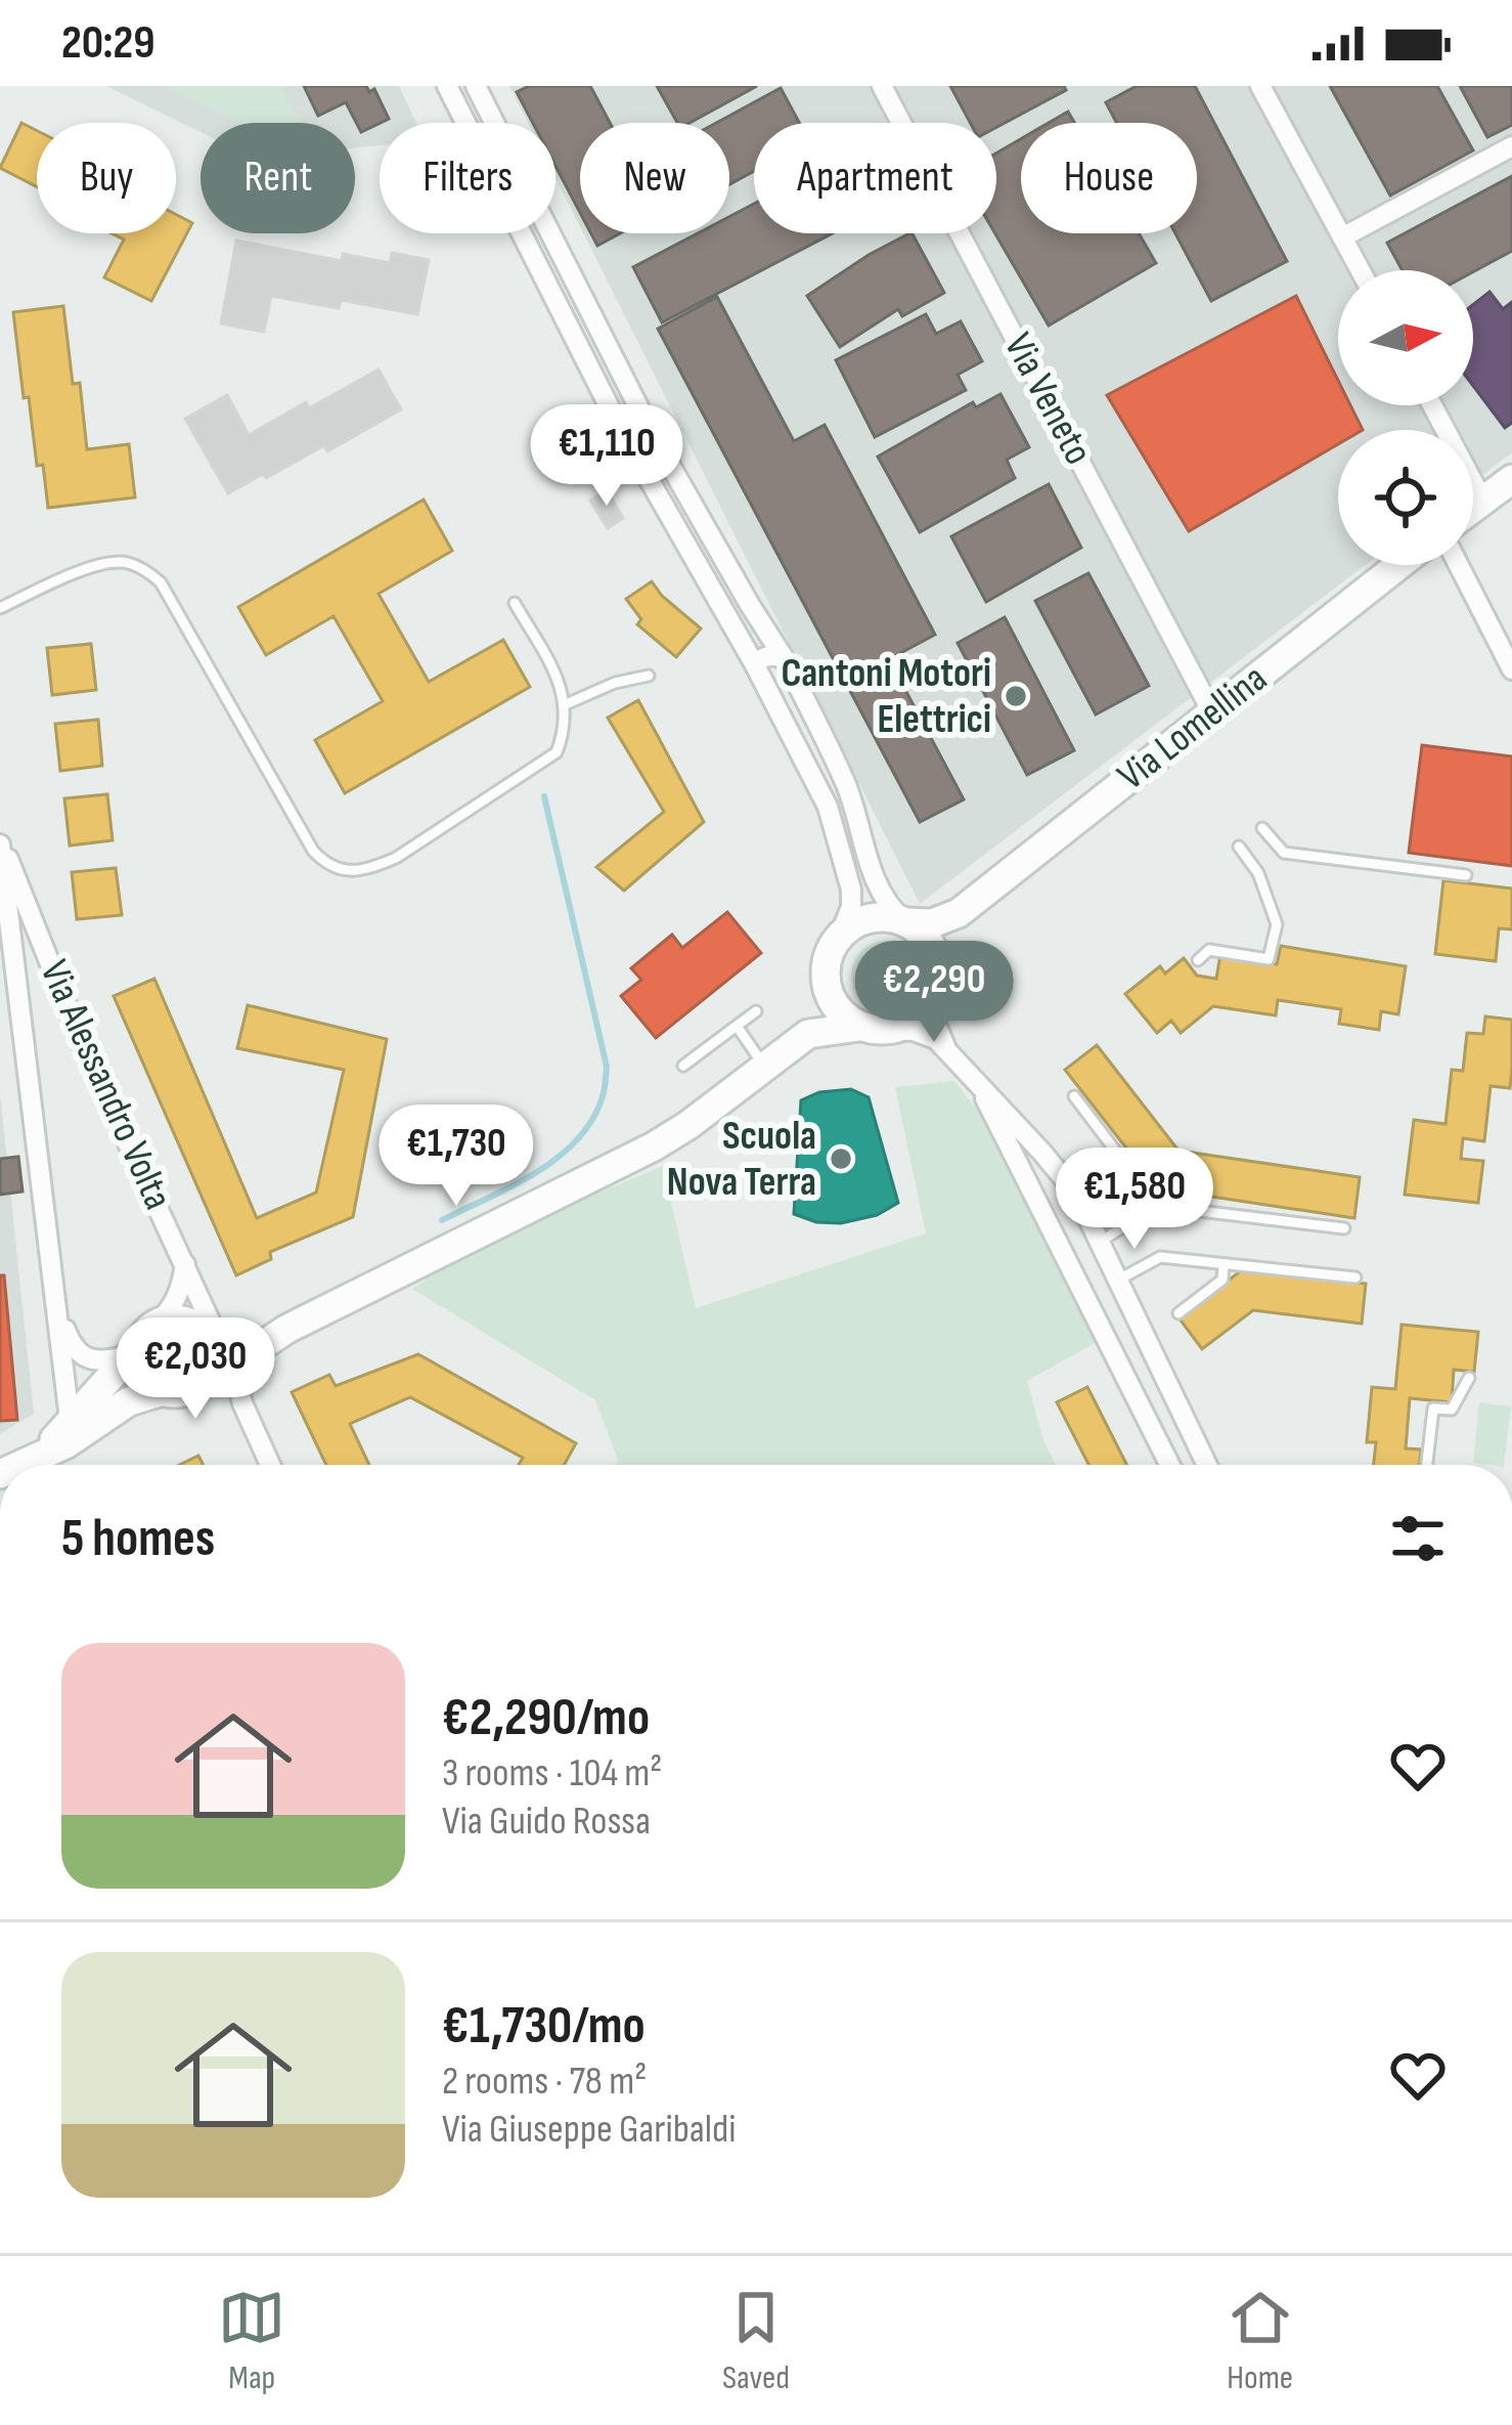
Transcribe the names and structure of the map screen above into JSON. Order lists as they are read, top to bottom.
{
  "streets": {
    "main road": ["Via Lomellina"],
    "street": ["Via Veneto", "Via Alessandro Volta"]
  },
  "crossings": [
    ["Via Veneto", "Via Lomellina"]
  ],
  "places": ["Cantoni Motori Elettrici", "Scuola Nova Terra"],
  "north": "right",
  "page": {
    "status": "20:29",
    "chip": [
      "Buy",
      "Rent",
      "Filters",
      "New",
      "Apartment",
      "House"
    ],
    "price": [
      "€1,110",
      "€2,290",
      "€1,730",
      "€1,580",
      "€2,030"
    ],
    "heading": "5 homes",
    "list": [
      {
        "name": "€2,290/mo",
        "note": "3 rooms · 104 m² · Via Guido Rossa"
      },
      {
        "name": "€1,730/mo",
        "note": "2 rooms · 78 m² · Via Giuseppe Garibaldi"
      }
    ],
    "tabs": ["Map", "Saved", "Home"]
  }
}
